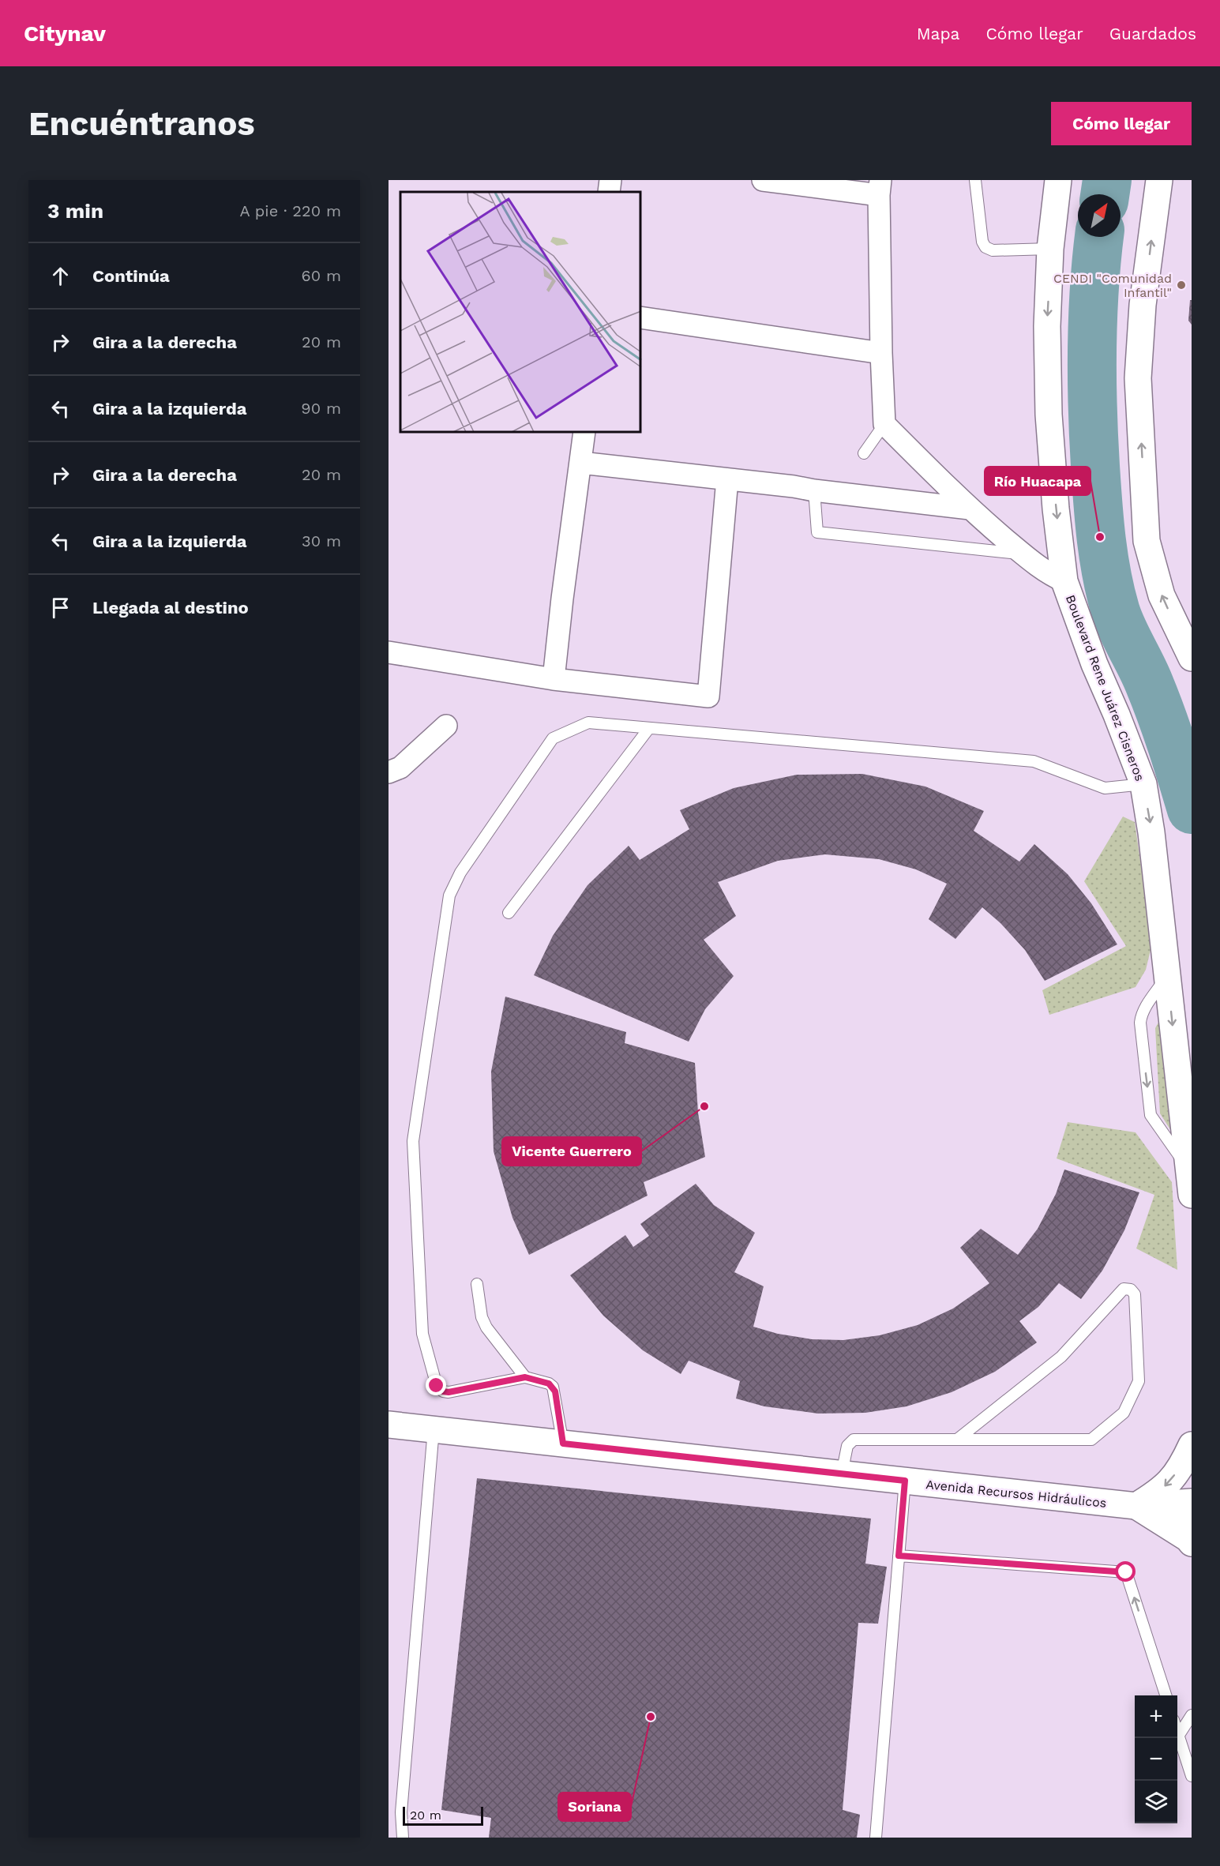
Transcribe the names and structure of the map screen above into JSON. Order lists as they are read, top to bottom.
{
  "streets": {
    "main road": ["Boulevard Rene Juárez Cisneros", "Avenida Recursos Hidráulicos"]
  },
  "places": [
    "CENDI \"Comunidad Infantil\"",
    "Río Huacapa",
    "Vicente Guerrero",
    "Soriana"
  ],
  "scale_bar": "20 m",
  "north": "top right",
  "page": {
    "header": "Citynav",
    "nav": ["Mapa", "Cómo llegar", "Guardados"],
    "buttons": "Cómo llegar",
    "title": "Encuéntranos",
    "heading": ["3 min", "A pie · 220 m"],
    "list": [
      ["Continúa", "60 m"],
      ["Gira a la derecha", "20 m"],
      ["Gira a la izquierda", "90 m"],
      ["Gira a la derecha", "20 m"],
      ["Gira a la izquierda", "30 m"],
      "Llegada al destino"
    ],
    "map_buttons": ["+", "−"],
    "scale": "20 m"
  }
}
